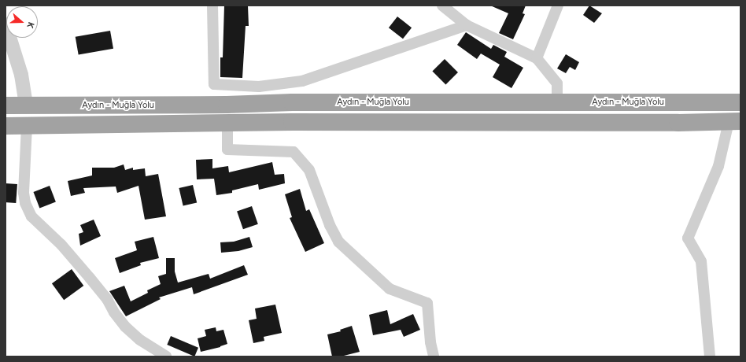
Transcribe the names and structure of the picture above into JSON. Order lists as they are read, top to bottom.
{
  "streets": {
    "highway": ["Aydın - Muğla Yolu"]
  },
  "north": "right"
}
